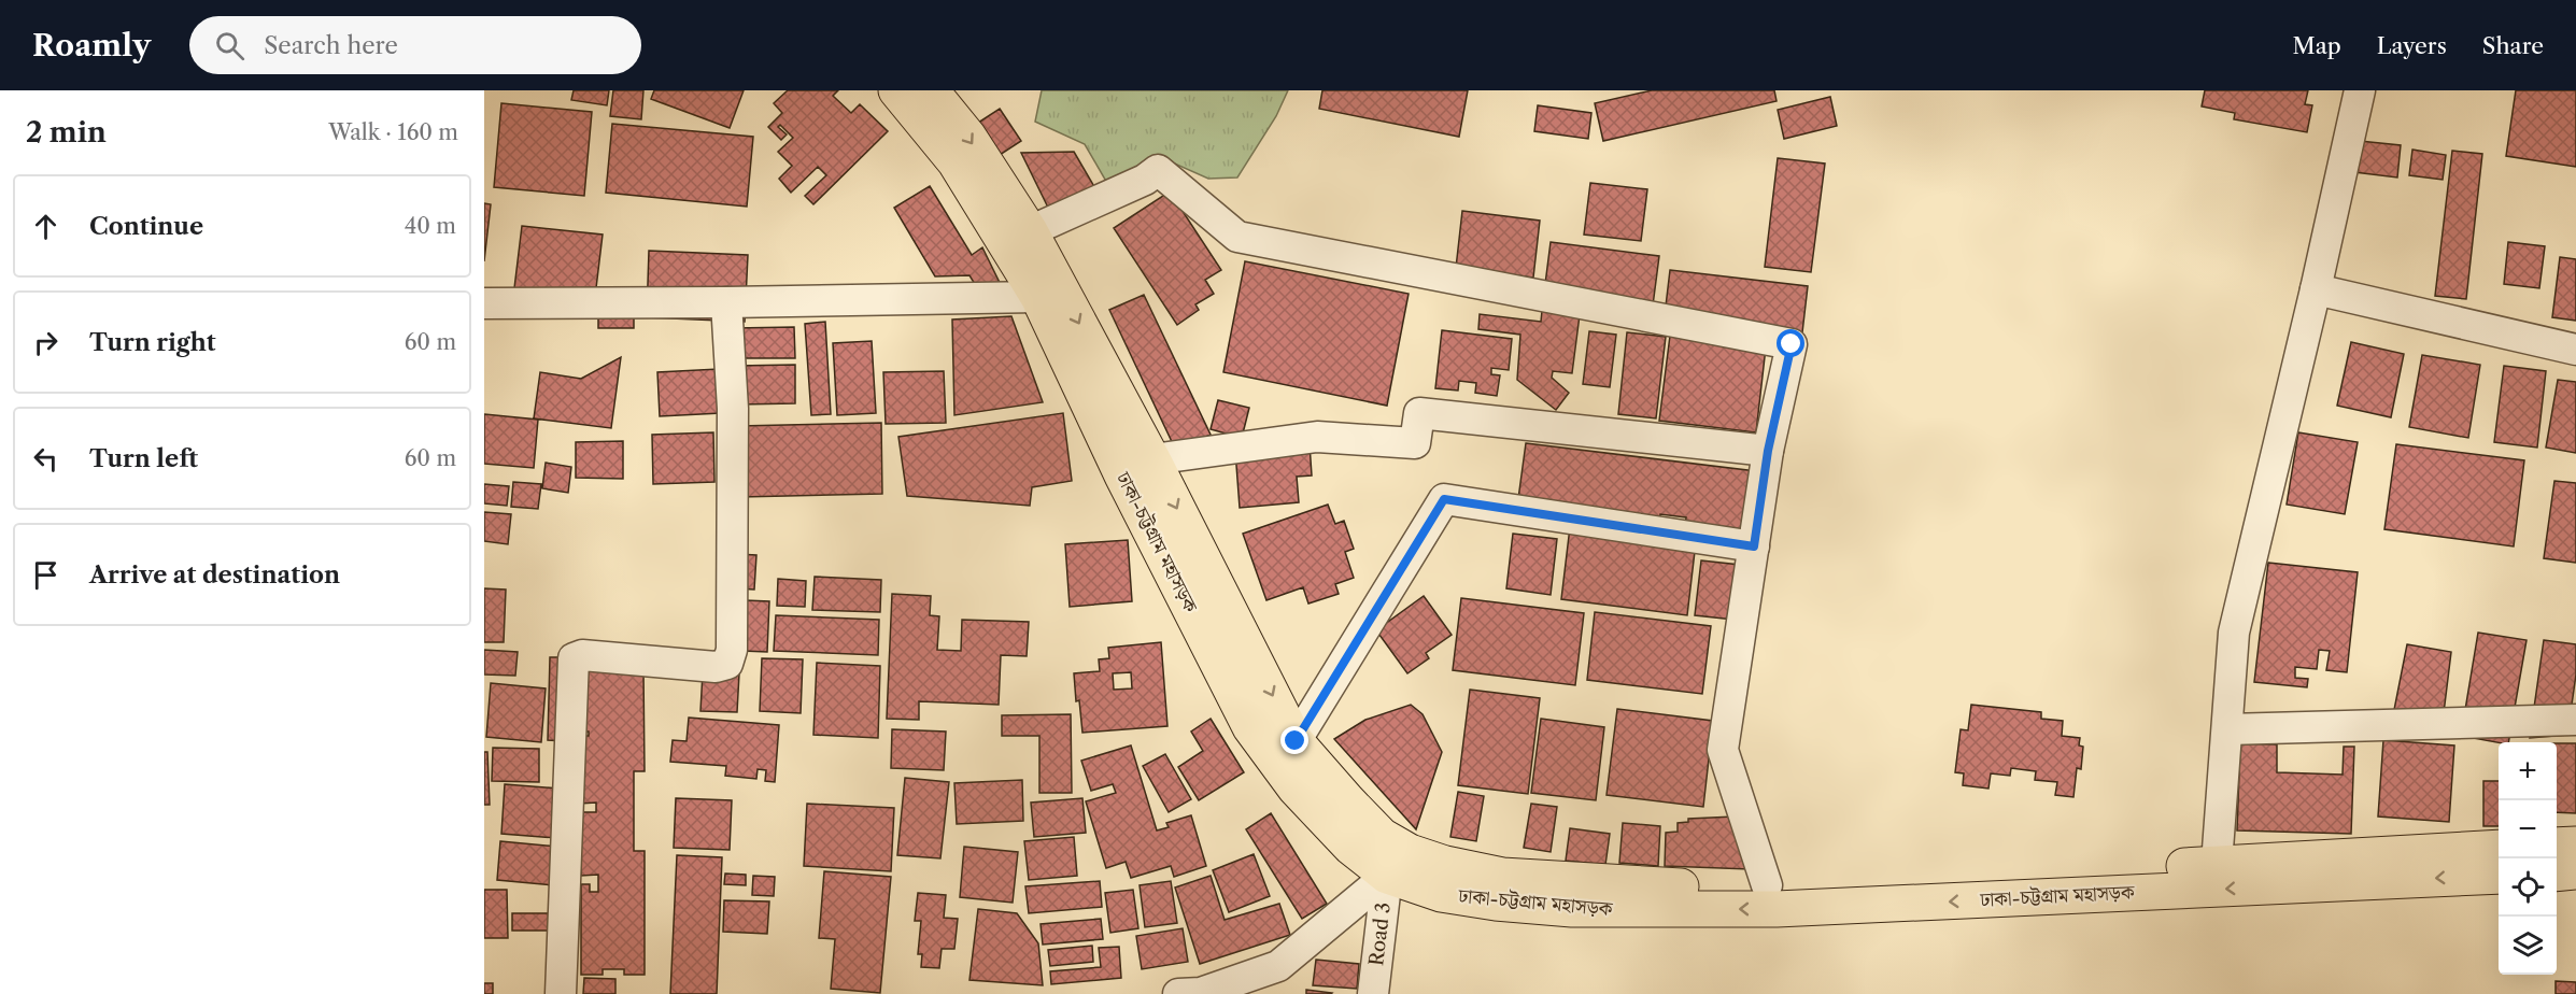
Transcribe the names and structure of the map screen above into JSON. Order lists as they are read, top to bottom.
{
  "streets": {
    "highway": ["ঢাকা-চট্টগ্রাম মহাসড়ক"],
    "street": ["Road 3"]
  },
  "crossings": [
    ["ঢাকা-চট্টগ্রাম মহাসড়ক", "Road 3"]
  ],
  "page": {
    "header": "Roamly",
    "search": "Search here",
    "nav": ["Map", "Layers", "Share"],
    "heading": ["2 min", "Walk · 160 m"],
    "list": [
      ["Continue", "40 m"],
      ["Turn right", "60 m"],
      ["Turn left", "60 m"],
      "Arrive at destination"
    ],
    "map_buttons": ["+", "−"]
  }
}
